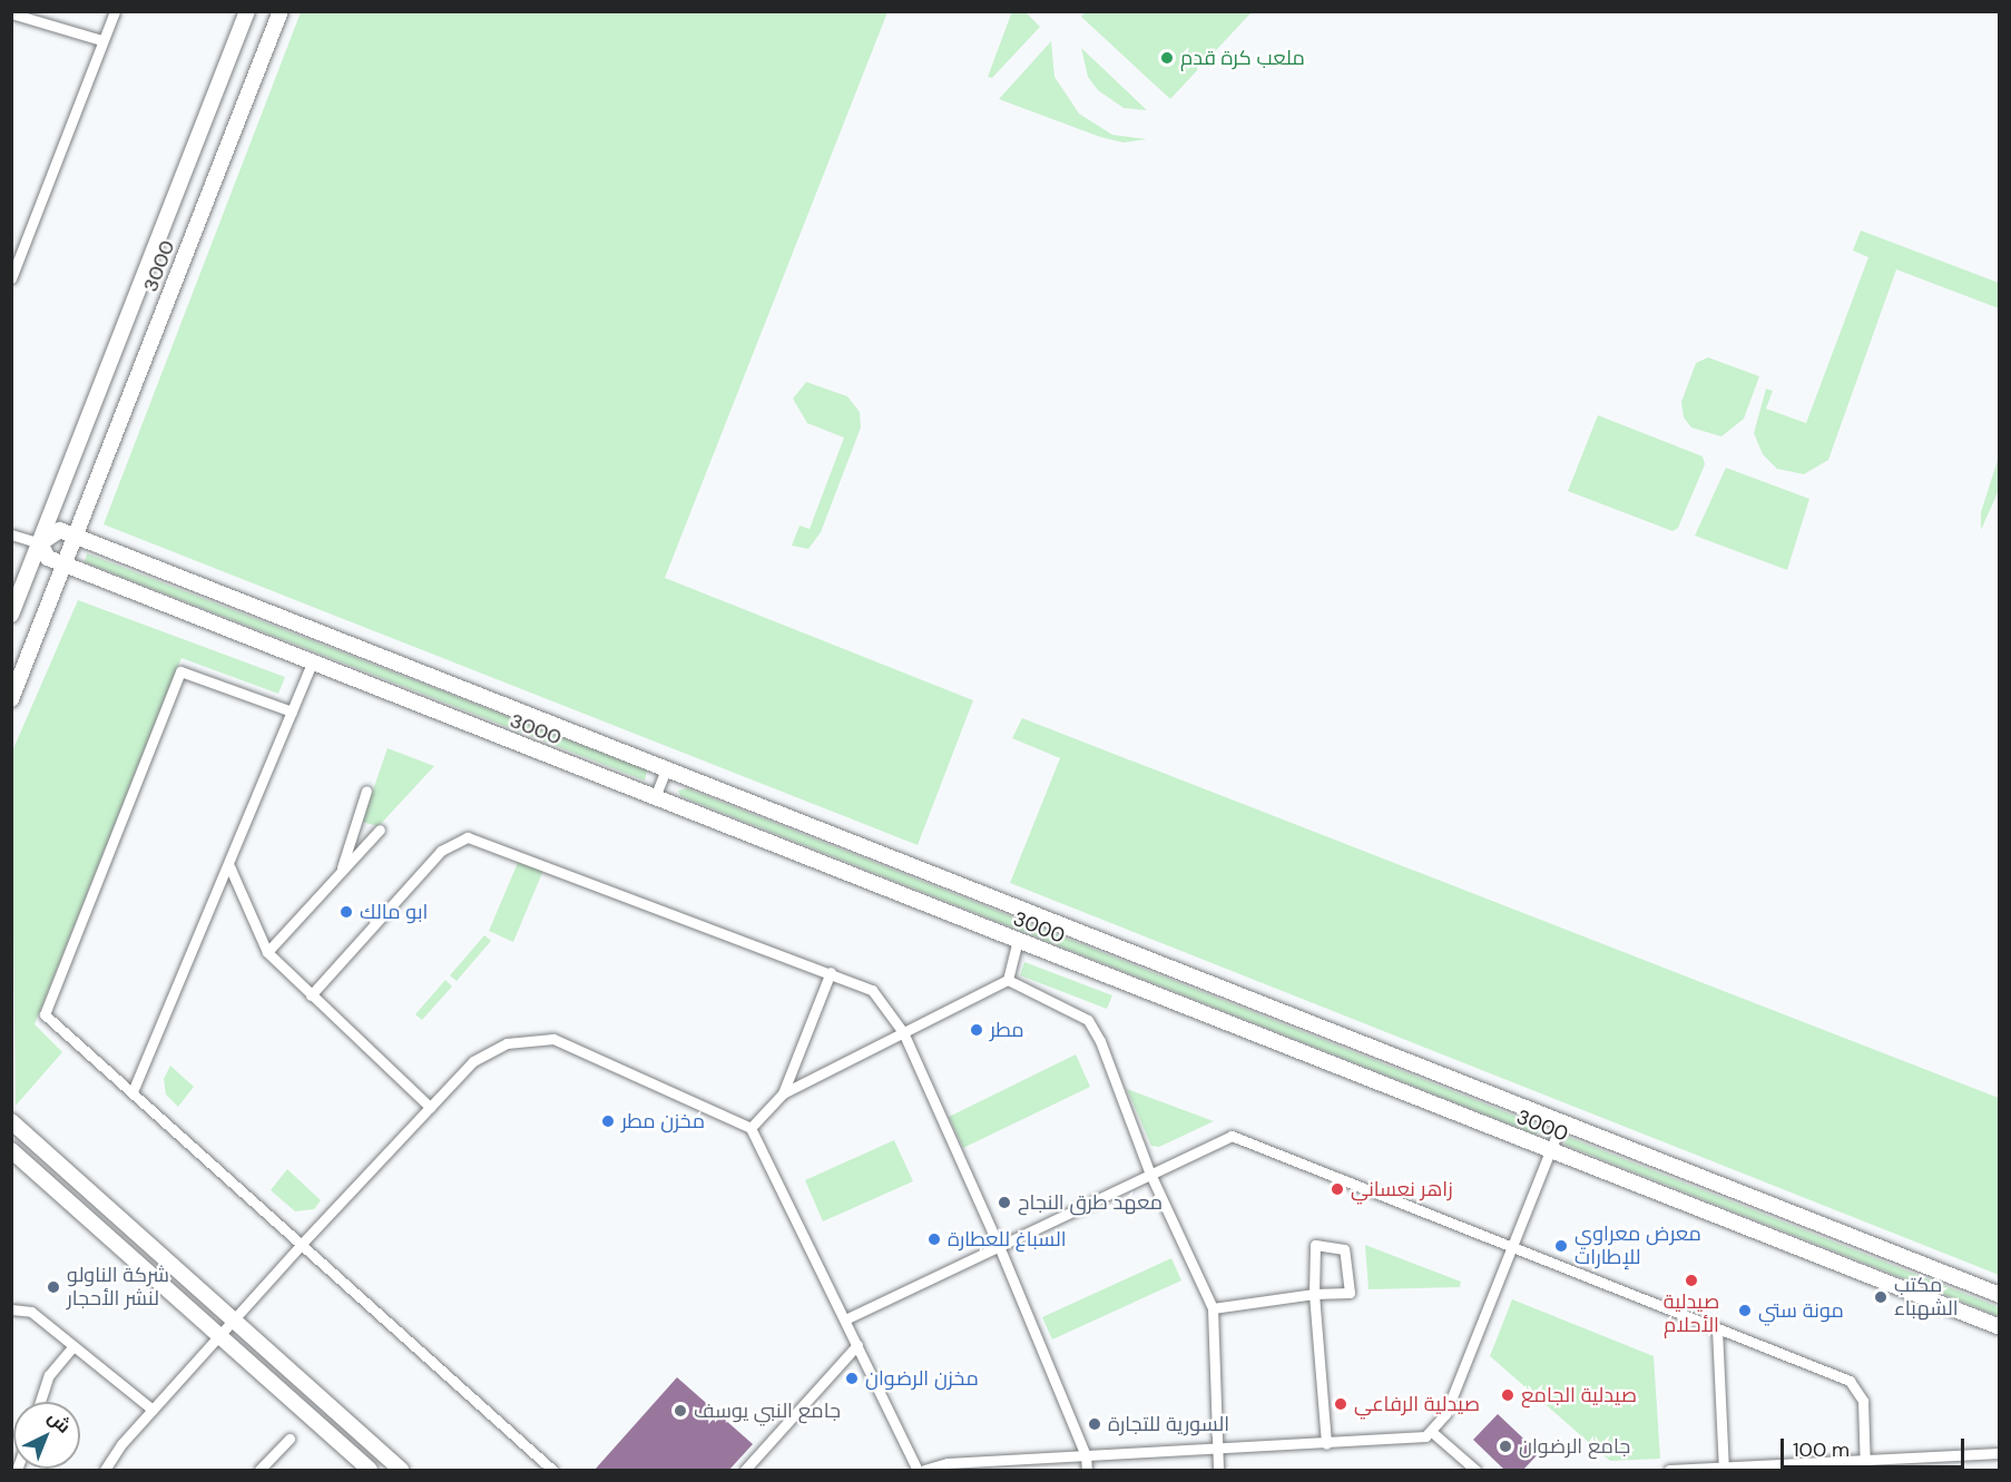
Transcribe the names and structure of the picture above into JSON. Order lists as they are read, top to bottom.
{
  "streets": {
    "street": ["3000"]
  },
  "places": [
    "ملعب كرة قدم",
    "ابو مالك",
    "مطر",
    "مخزن مطر",
    "زاهر نعساني",
    "معهد طرق النجاح",
    "السباغ للعطارة",
    "معرض معراوي للإطارات",
    "صيدلية الأحلام",
    "شركة الناولو لنشر الأحجار",
    "مكتب الشهباء",
    "مونة ستي",
    "مخزن الرضوان",
    "صيدلية الجامع",
    "صيدلية الرفاعي",
    "جامع النبي يوسف",
    "السورية للتجارة",
    "جامع الرضوان"
  ],
  "scale_bar": "100 m",
  "north": "top right"
}
